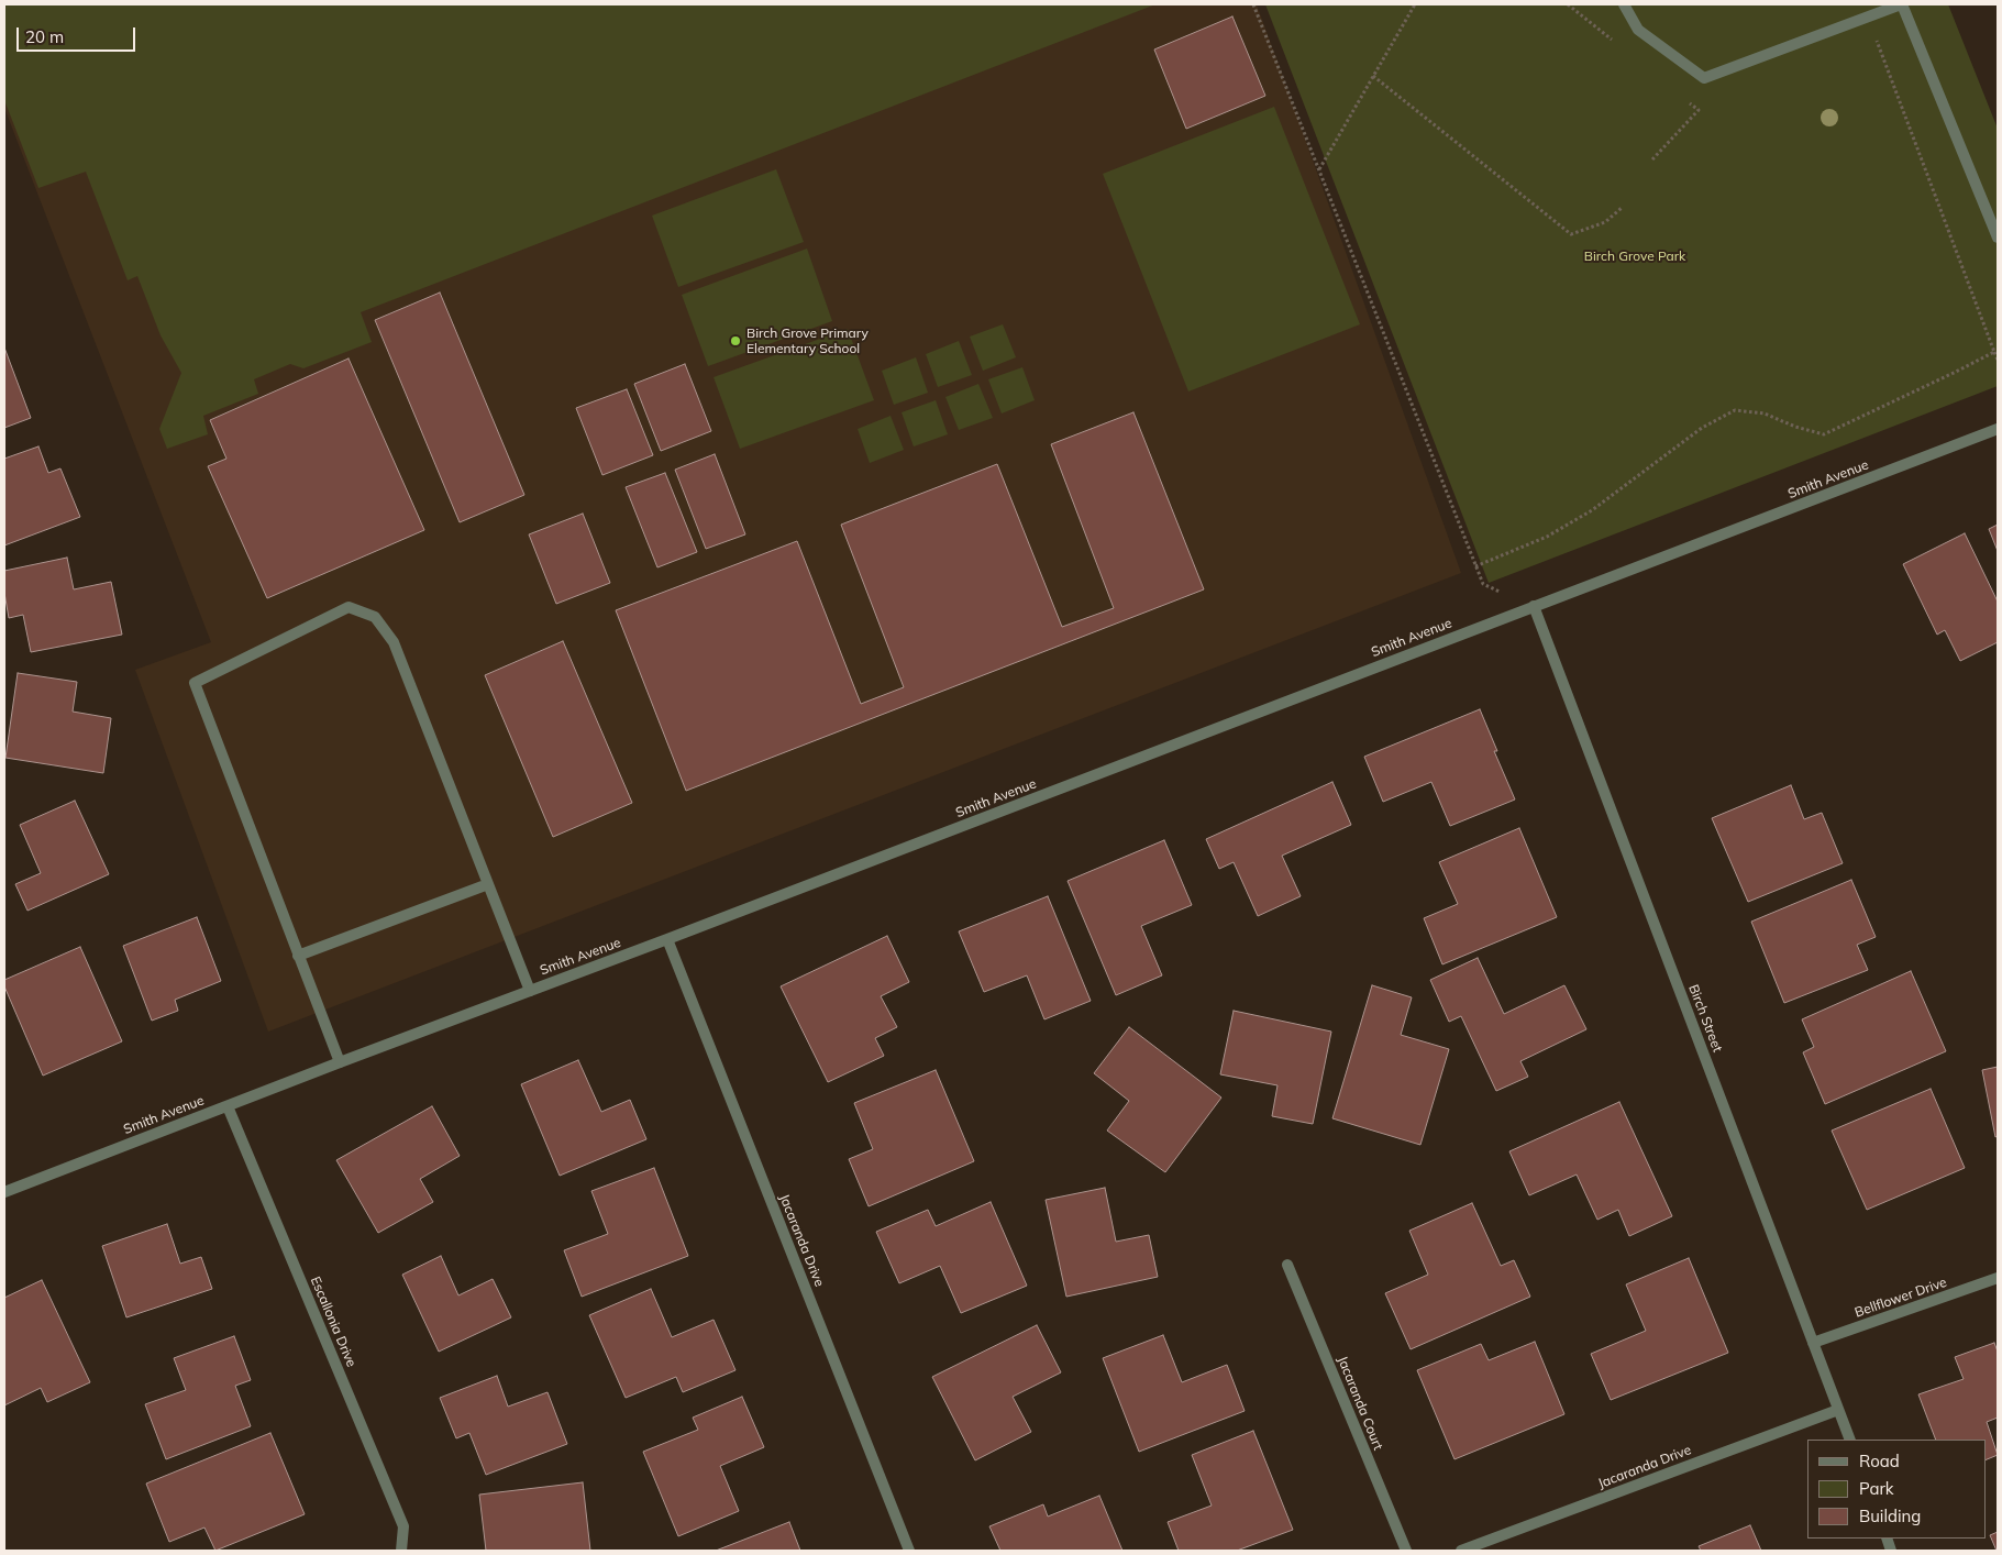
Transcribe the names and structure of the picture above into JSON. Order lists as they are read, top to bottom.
{
  "streets": {
    "street": [
      "Smith Avenue",
      "Birch Street",
      "Jacaranda Drive",
      "Bellflower Drive",
      "Escallonia Drive",
      "Jacaranda Court"
    ]
  },
  "crossings": [
    ["Smith Avenue", "Birch Street"],
    ["Smith Avenue", "Jacaranda Drive"],
    ["Smith Avenue", "Escallonia Drive"],
    ["Birch Street", "Jacaranda Drive"],
    ["Birch Street", "Bellflower Drive"]
  ],
  "parks": ["Birch Grove Park"],
  "places": ["Birch Grove Primary Elementary School"],
  "legend": ["Road", "Park", "Building"],
  "scale_bar": "20 m"
}
